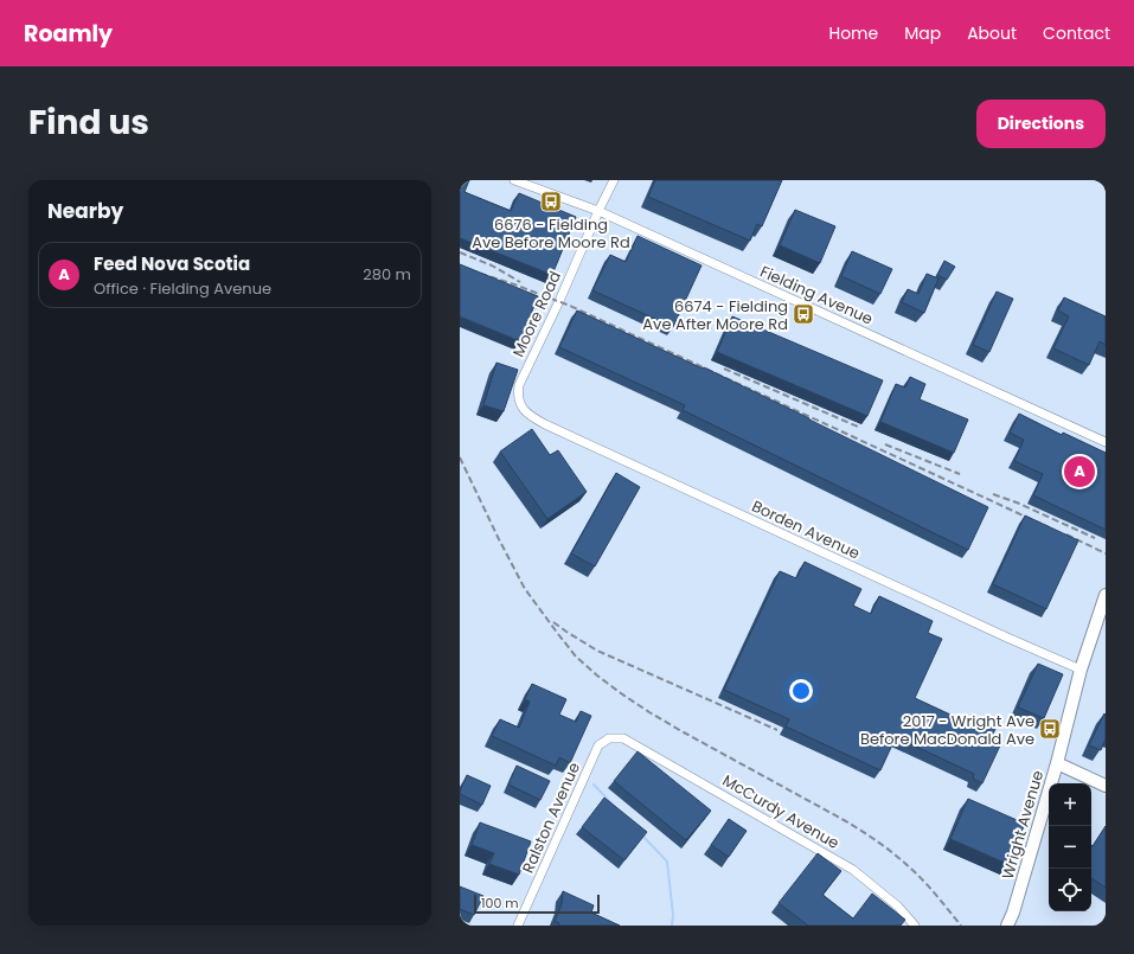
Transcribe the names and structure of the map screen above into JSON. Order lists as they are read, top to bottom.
{
  "streets": {
    "main road": ["Wright Avenue"],
    "street": [
      "Fielding Avenue",
      "Moore Road",
      "Borden Avenue",
      "McCurdy Avenue",
      "Ralston Avenue"
    ]
  },
  "crossings": [
    ["Fielding Avenue", "Moore Road"],
    ["Moore Road", "Borden Avenue"],
    ["Borden Avenue", "Wright Avenue"],
    ["McCurdy Avenue", "Ralston Avenue"]
  ],
  "places": {
    "bus stop": ["6676 - Fielding Ave Before Moore Rd", "6674 - Fielding Ave After Moore Rd", "2017 - Wright Ave Before MacDonald Ave"]
  },
  "scale_bar": "100 m",
  "page": {
    "header": "Roamly",
    "nav": [
      "Home",
      "Map",
      "About",
      "Contact"
    ],
    "title": "Find us",
    "buttons": "Directions",
    "heading": "Nearby",
    "list": [
      {
        "mark": "A",
        "name": "Feed Nova Scotia",
        "note": "Office · Fielding Avenue",
        "value": "280 m"
      }
    ],
    "pins": "A",
    "map_buttons": ["+", "−"],
    "scale": "100 m"
  }
}
